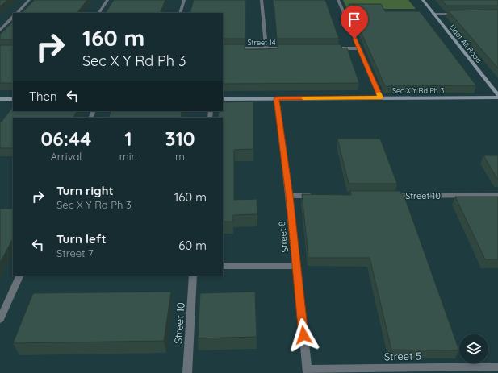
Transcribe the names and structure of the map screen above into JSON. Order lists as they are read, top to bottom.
{
  "streets": {
    "street": [
      "Street 14",
      "Liqat Ali Road",
      "Sec X Y Rd Ph 3",
      "Street 10",
      "Street 8",
      "Street 5"
    ]
  },
  "crossings": [
    ["Liqat Ali Road", "Sec X Y Rd Ph 3"],
    ["Sec X Y Rd Ph 3", "Street 8"],
    ["Street 8", "Street 5"]
  ],
  "page": {
    "turn": ["160 m", "Sec X Y Rd Ph 3"],
    "then": "Then",
    "eta": [
      "06:44",
      "Arrival",
      "1",
      "min",
      "310",
      "m"
    ],
    "list": [
      {
        "name": "Turn right",
        "note": "Sec X Y Rd Ph 3",
        "value": "160 m"
      },
      {
        "name": "Turn left",
        "note": "Street 7",
        "value": "60 m"
      }
    ]
  }
}
